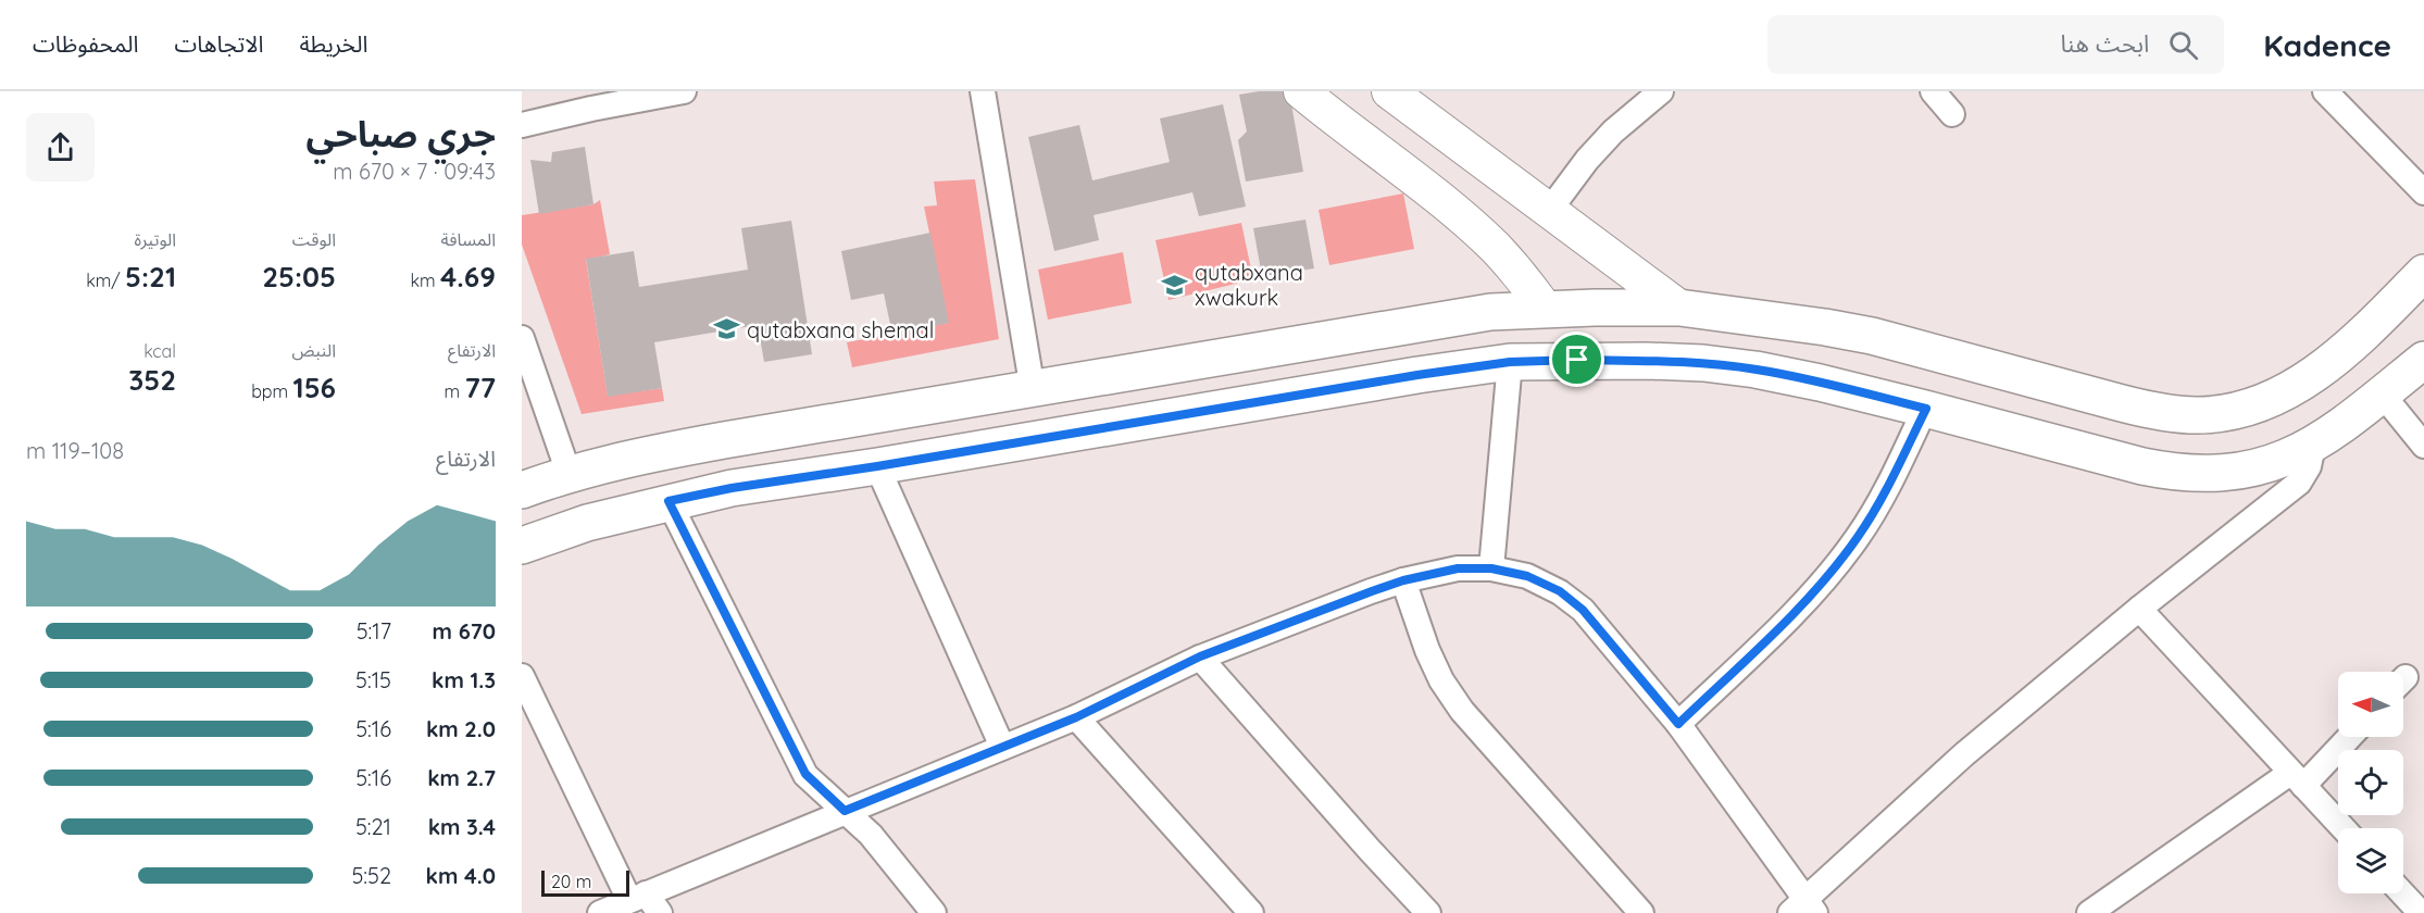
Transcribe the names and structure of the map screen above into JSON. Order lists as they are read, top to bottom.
{
  "places": {
    "school or university": ["qutabxana xwakurk", "qutabxana shemal"]
  },
  "scale_bar": "20 m",
  "north": "left",
  "page": {
    "header": "Kadence",
    "search": "ابحث هنا",
    "nav": ["الخريطة", "الاتجاهات", "المحفوظات"],
    "heading": ["جري صباحي", "09:43 · 7 × 670 m"],
    "stats": [
      ["المسافة", "4.69 km"],
      ["الوقت", "25:05"],
      ["الوتيرة", "5:21 /km"],
      ["الارتفاع", "77 m"],
      ["النبض", "156 bpm"],
      ["kcal", "352"]
    ],
    "chart": ["الارتفاع", "108–119 m"],
    "list": [
      {
        "name": "670 m",
        "note": "5:17"
      },
      {
        "name": "1.3 km",
        "note": "5:15"
      },
      {
        "name": "2.0 km",
        "note": "5:16"
      },
      {
        "name": "2.7 km",
        "note": "5:16"
      },
      {
        "name": "3.4 km",
        "note": "5:21"
      },
      {
        "name": "4.0 km",
        "note": "5:52"
      }
    ],
    "scale": "20 m"
  }
}
